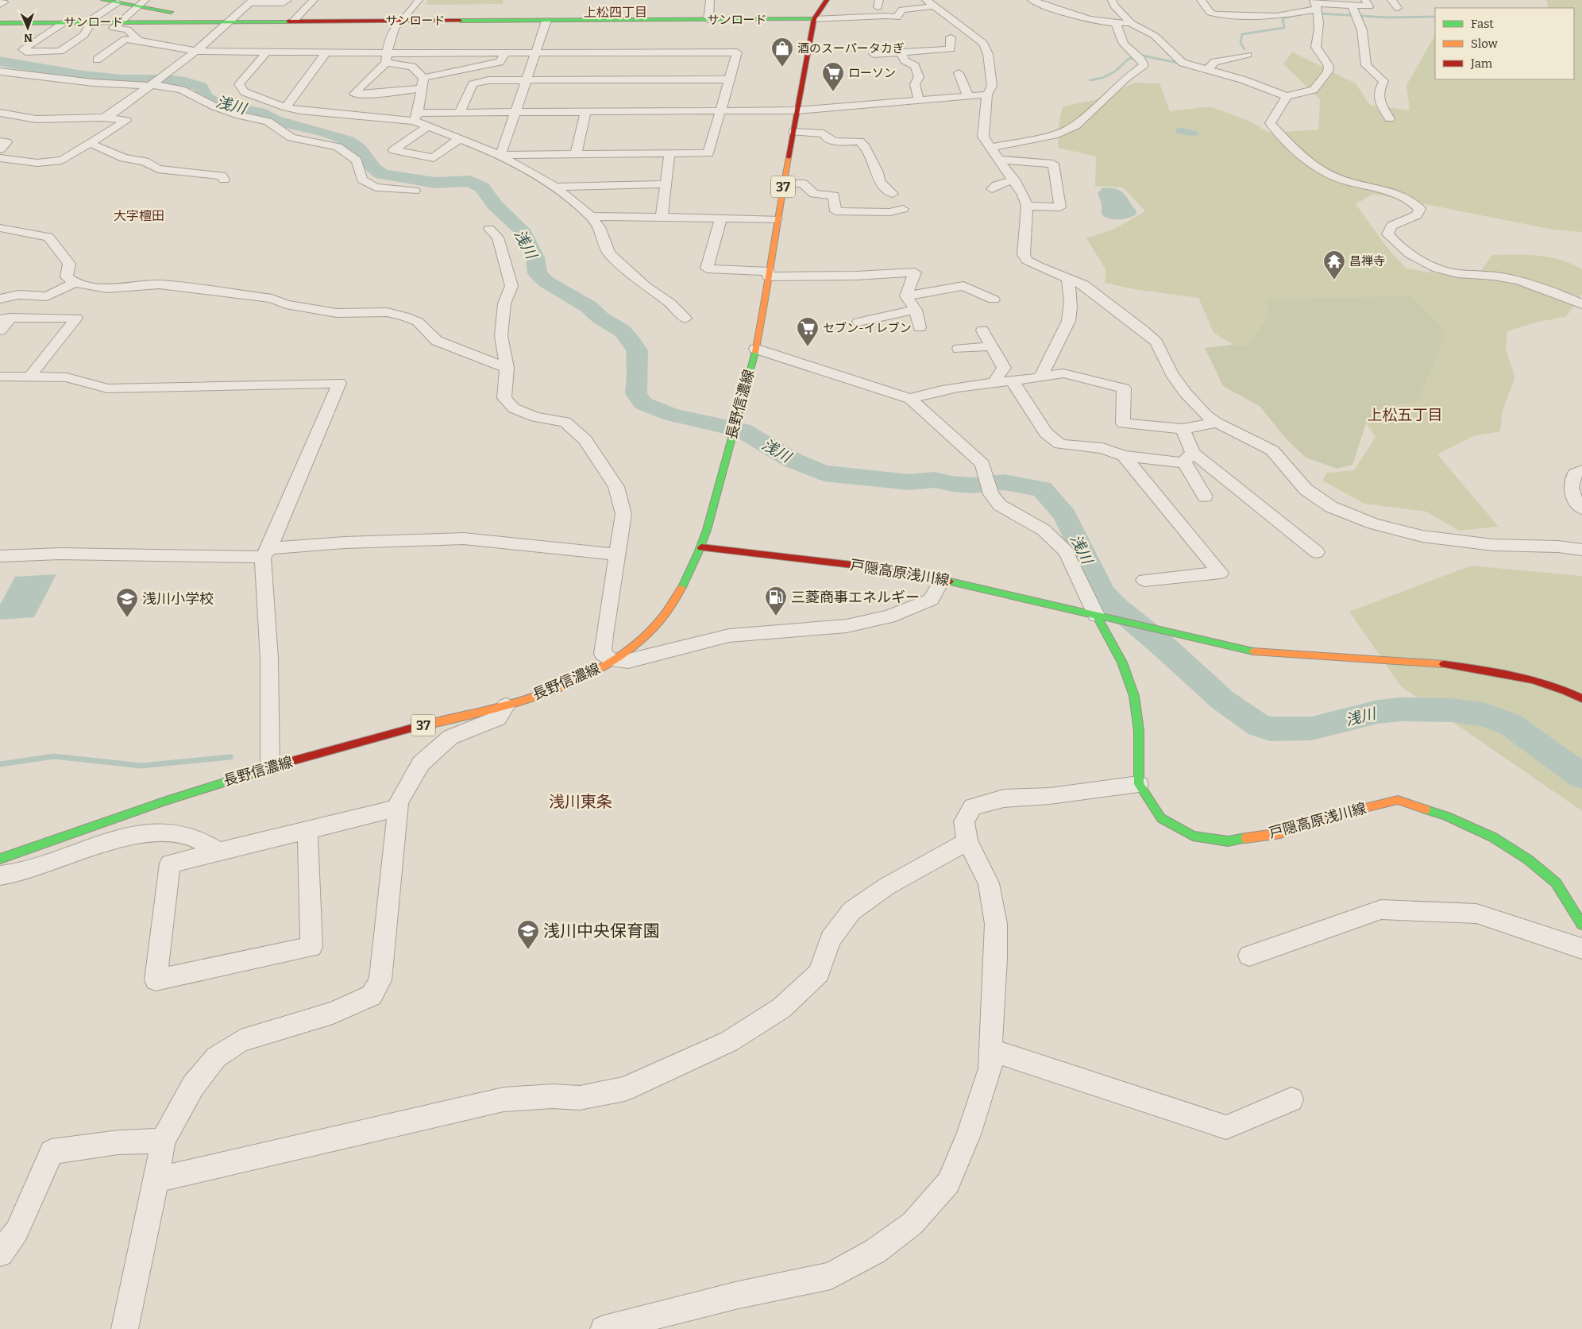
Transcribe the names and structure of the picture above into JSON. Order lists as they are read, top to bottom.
{
  "streets": {
    "main road": [
      "サンロード",
      "37",
      "長野信濃線",
      "戸隠高原浅川線"
    ]
  },
  "crossings": [
    ["サンロード", "長野信濃線"],
    ["長野信濃線", "戸隠高原浅川線"]
  ],
  "districts": [
    "上松四丁目",
    "大字檀田",
    "上松五丁目",
    "浅川東条"
  ],
  "water": ["浅川"],
  "places": {
    "shop": ["酒のスーパータカぎ"],
    "supermarket": ["ローソン", "セブン-イレブン"],
    "temple": ["昌禅寺"],
    "fuel station": ["三菱商事エネルギー"],
    "school or university": ["浅川小学校", "浅川中央保育園"]
  },
  "legend": ["Fast", "Slow", "Jam"],
  "north": "bottom"
}
